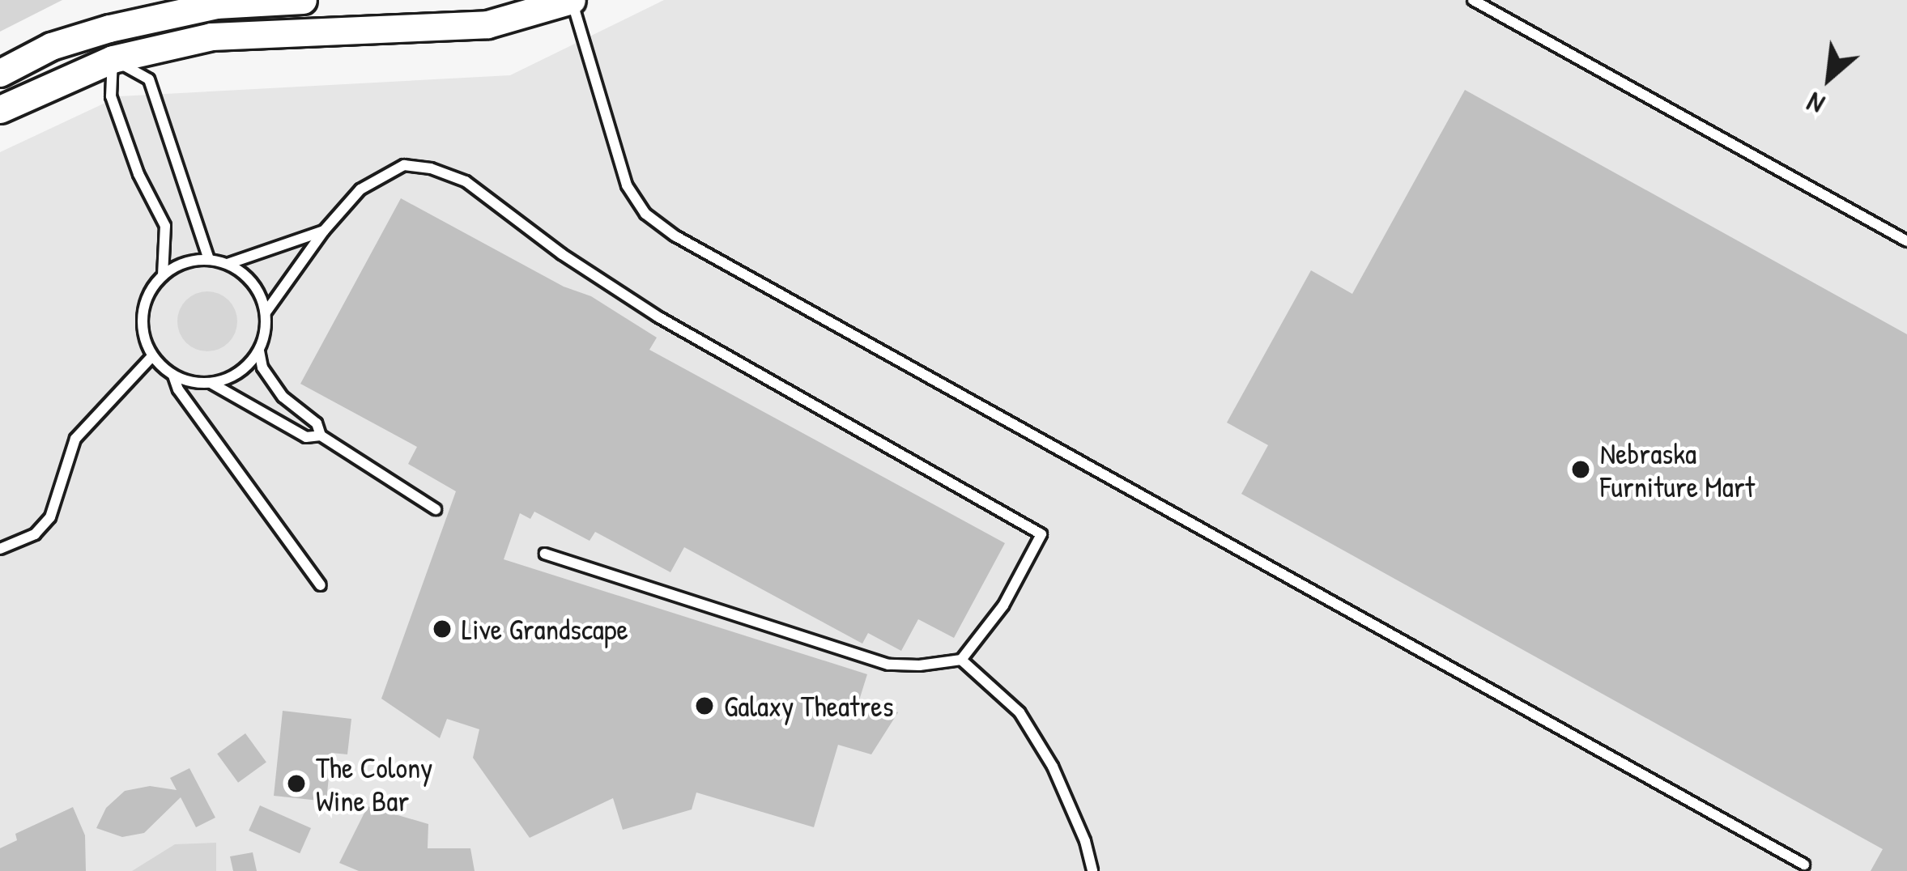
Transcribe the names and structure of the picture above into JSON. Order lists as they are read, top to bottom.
{
  "places": [
    "Nebraska Furniture Mart",
    "Live Grandscape",
    "Galaxy Theatres",
    "The Colony Wine Bar"
  ],
  "north": "bottom left"
}
